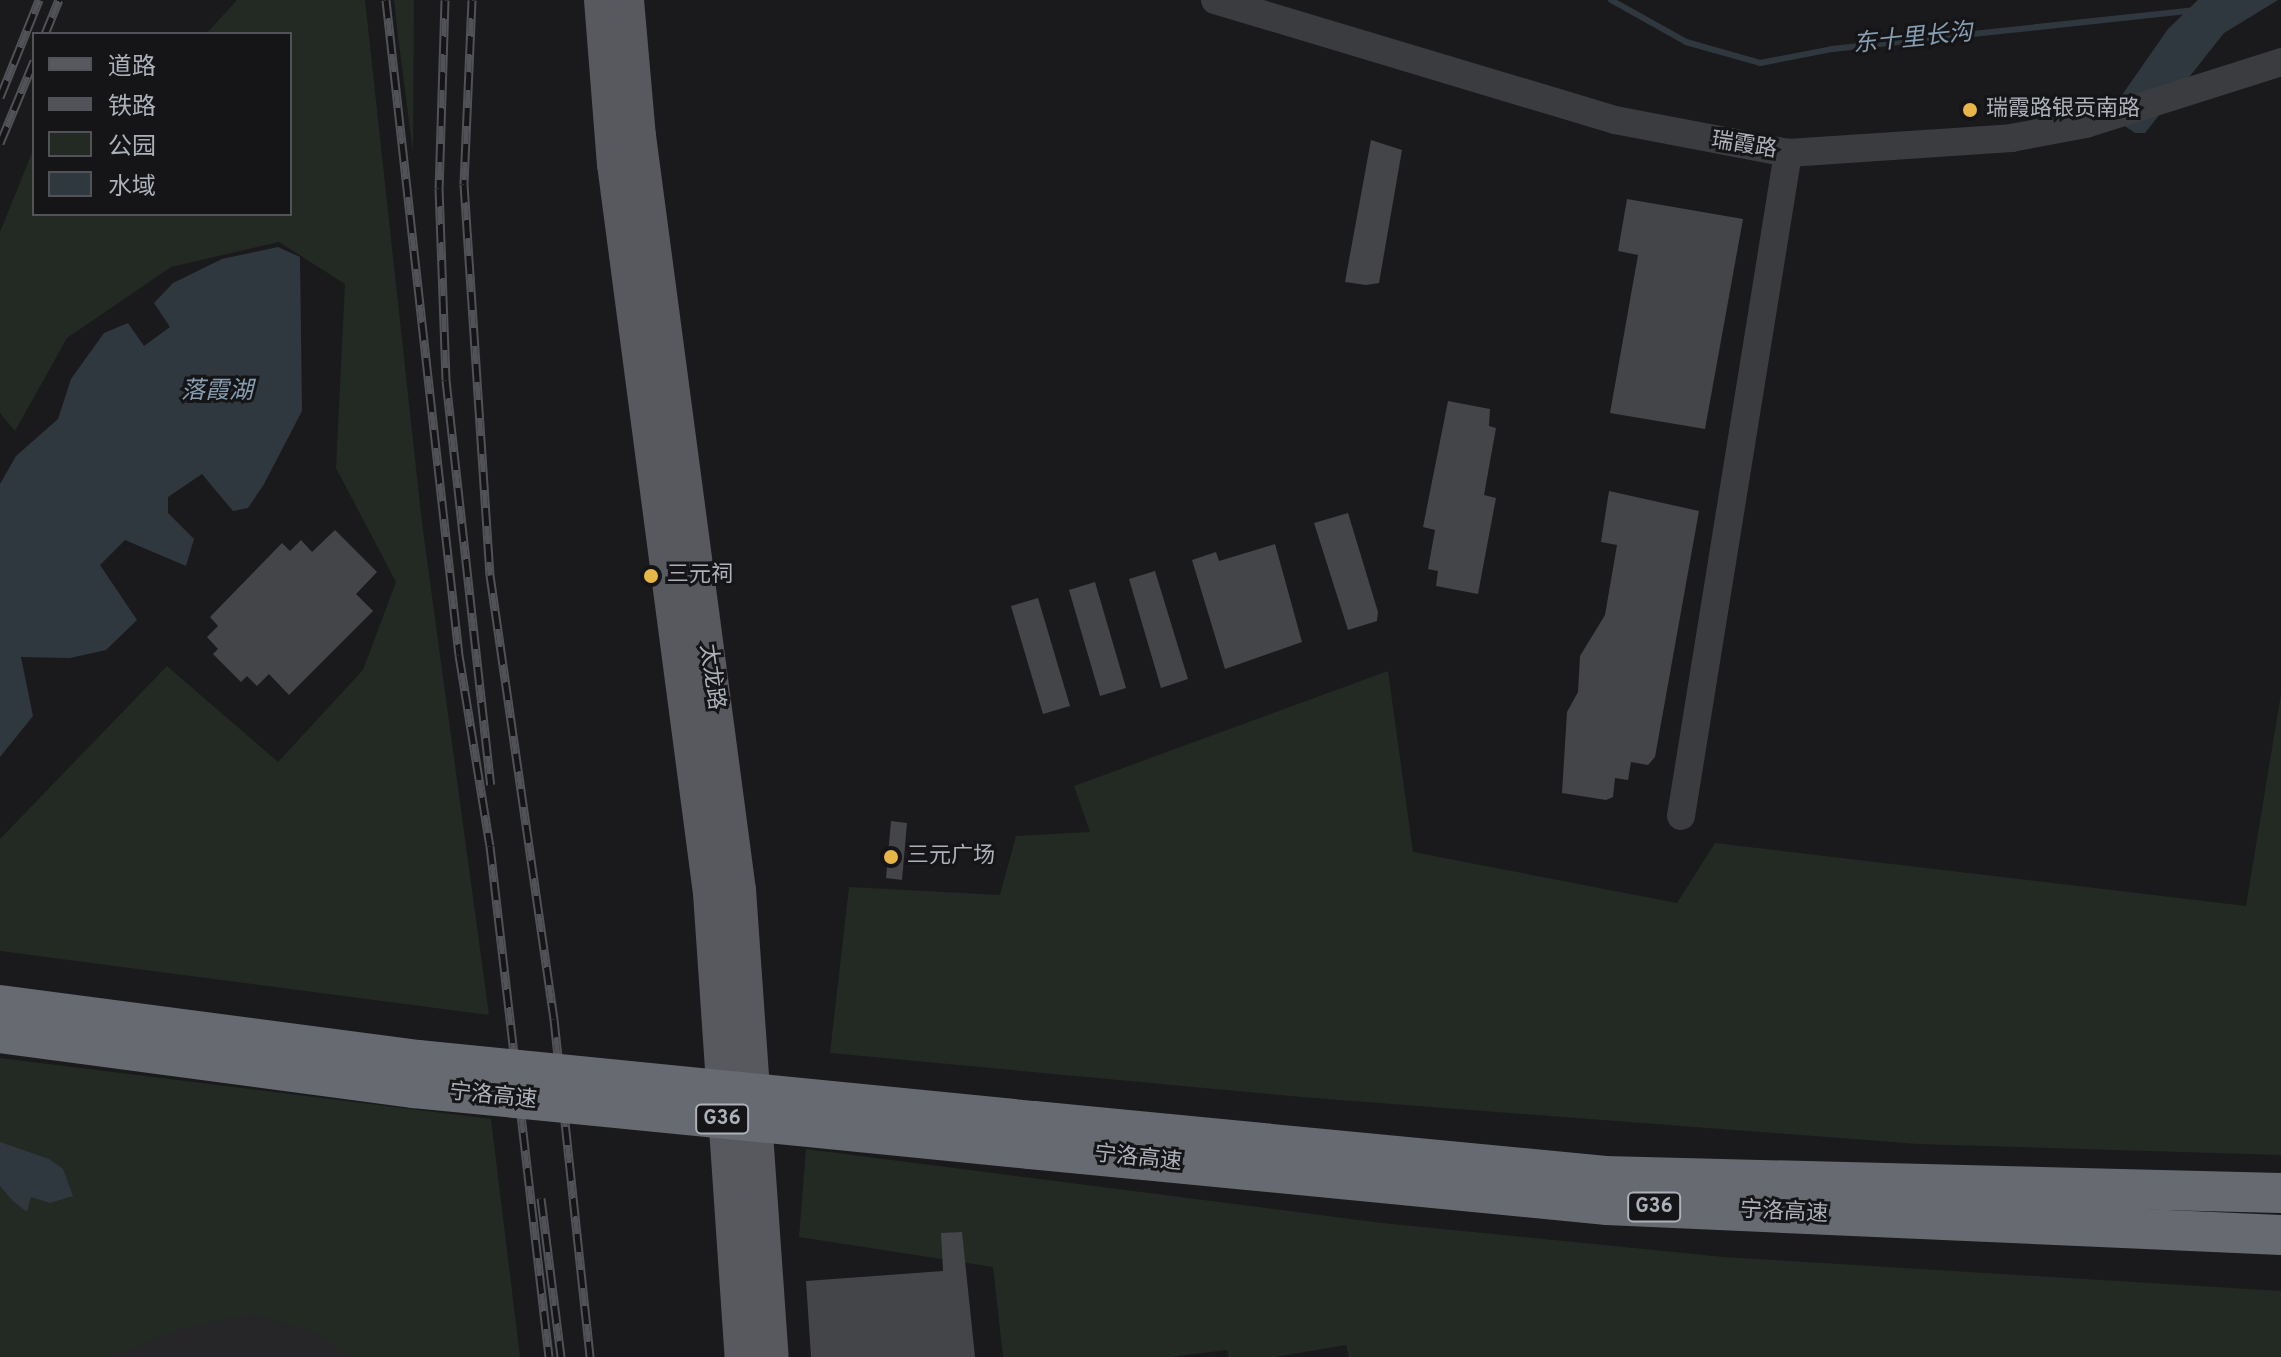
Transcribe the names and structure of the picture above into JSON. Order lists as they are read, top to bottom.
{
  "streets": {
    "highway": ["宁洛高速", "G36"],
    "main road": ["太龙路"],
    "street": ["瑞霞路"]
  },
  "water": ["东十里长沟", "落霞湖"],
  "places": ["瑞霞路·银贡南路", "三元祠", "三元广场"],
  "legend": [
    "道路",
    "铁路",
    "公园",
    "水域"
  ]
}
